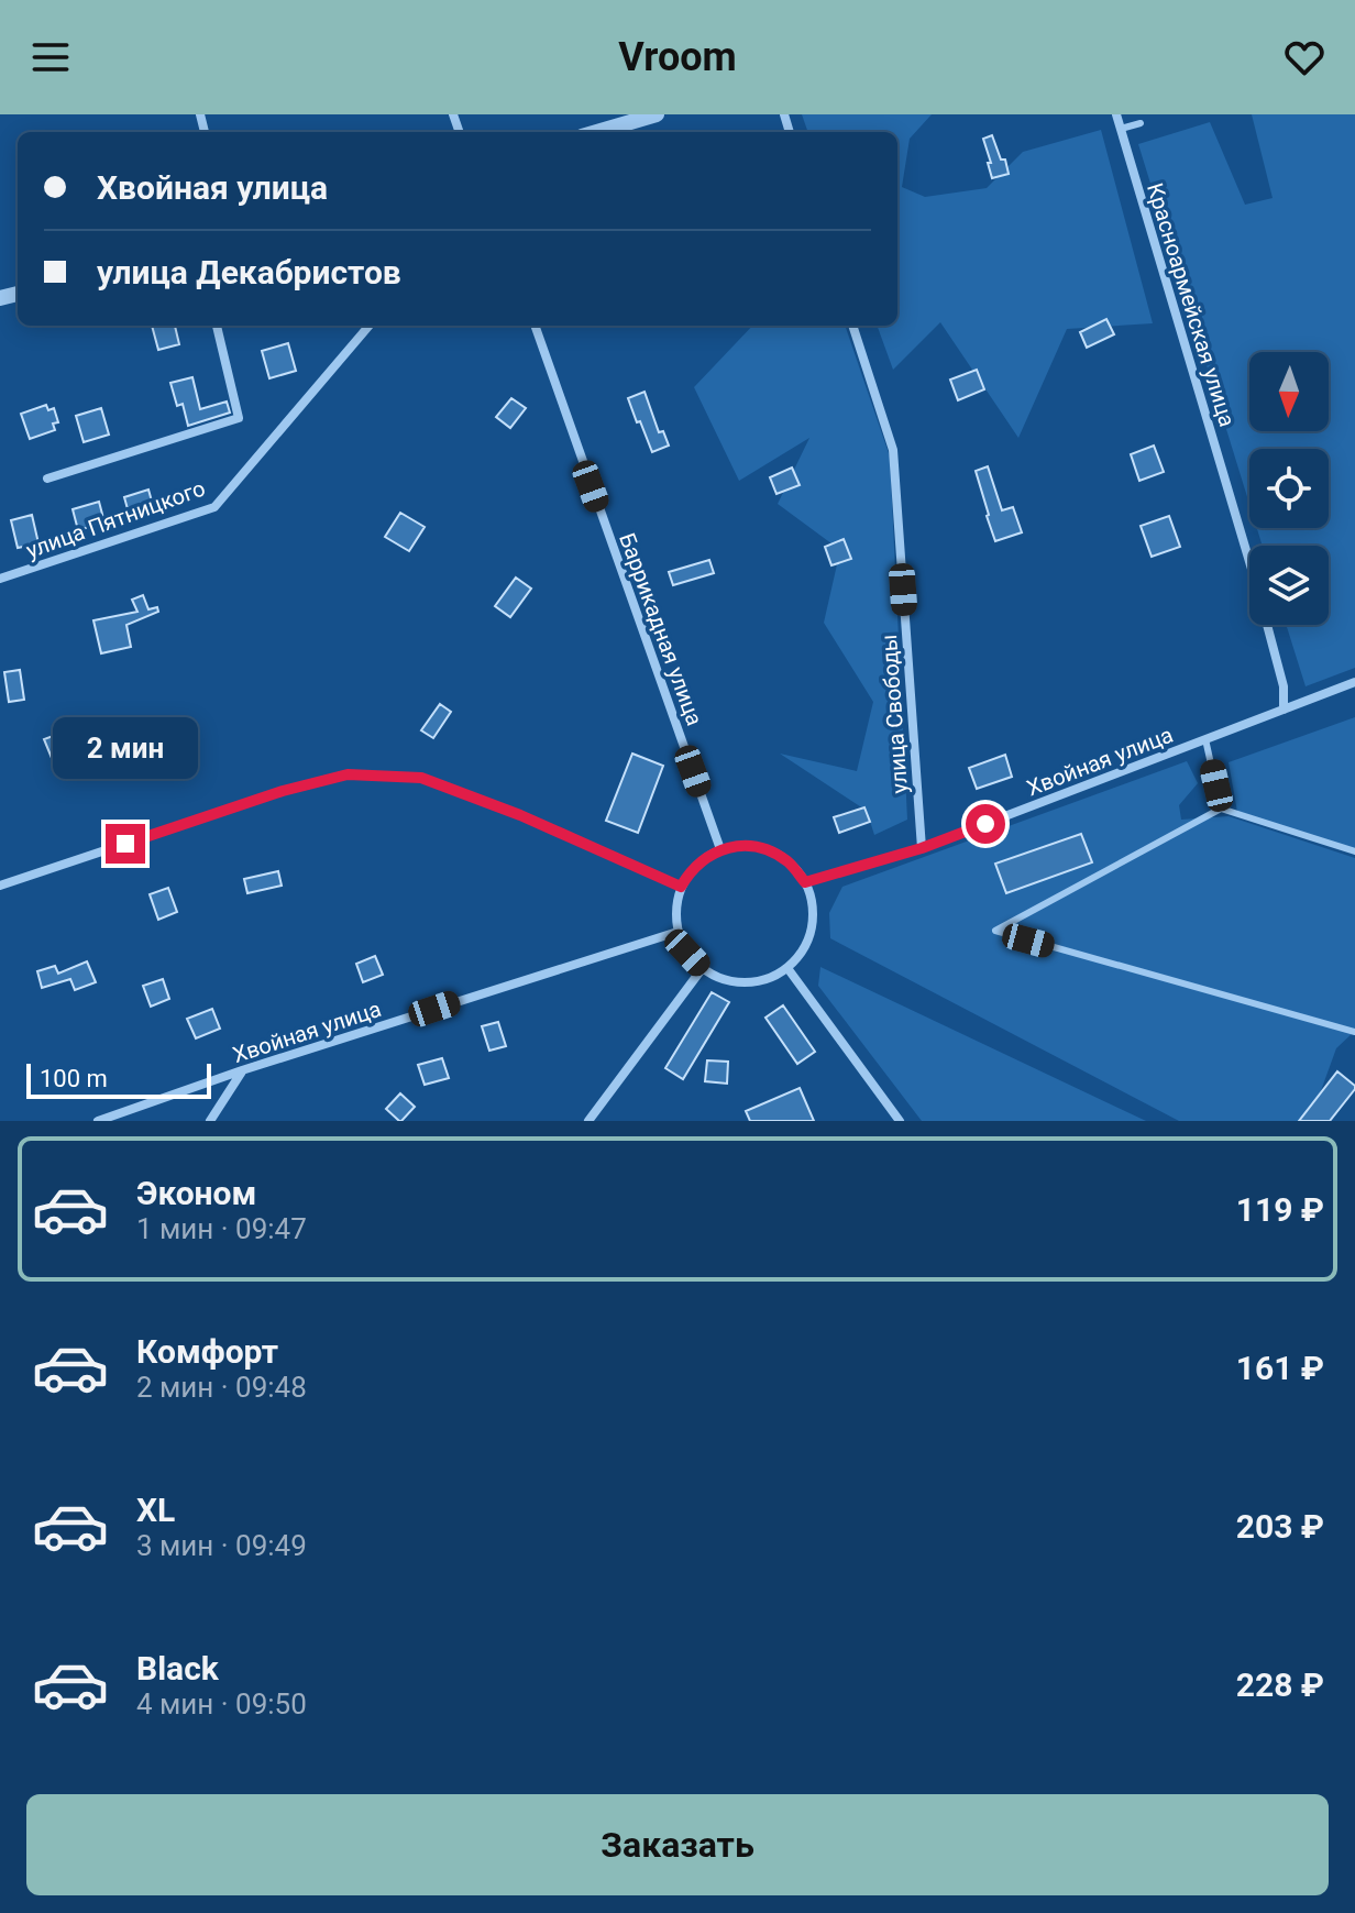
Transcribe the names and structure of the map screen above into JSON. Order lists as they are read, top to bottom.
{
  "streets": {
    "street": [
      "Красноармейская улица",
      "улица Пятницкого",
      "Баррикадная улица",
      "улица Свободы",
      "Хвойная улица"
    ]
  },
  "crossings": [
    ["Красноармейская улица", "Хвойная улица"],
    ["Баррикадная улица", "Хвойная улица"],
    ["улица Свободы", "Хвойная улица"]
  ],
  "scale_bar": "100 m",
  "north": "bottom",
  "page": {
    "header": "Vroom",
    "banner": ["Хвойная улица", "улица Декабристов"],
    "bubble": "2 мин",
    "scale": "100 m",
    "list": [
      {
        "name": "Эконом",
        "note": "1 мин · 09:47",
        "value": "119 ₽"
      },
      {
        "name": "Комфорт",
        "note": "2 мин · 09:48",
        "value": "161 ₽"
      },
      {
        "name": "XL",
        "note": "3 мин · 09:49",
        "value": "203 ₽"
      },
      {
        "name": "Black",
        "note": "4 мин · 09:50",
        "value": "228 ₽"
      }
    ],
    "buttons": "Заказать"
  }
}
